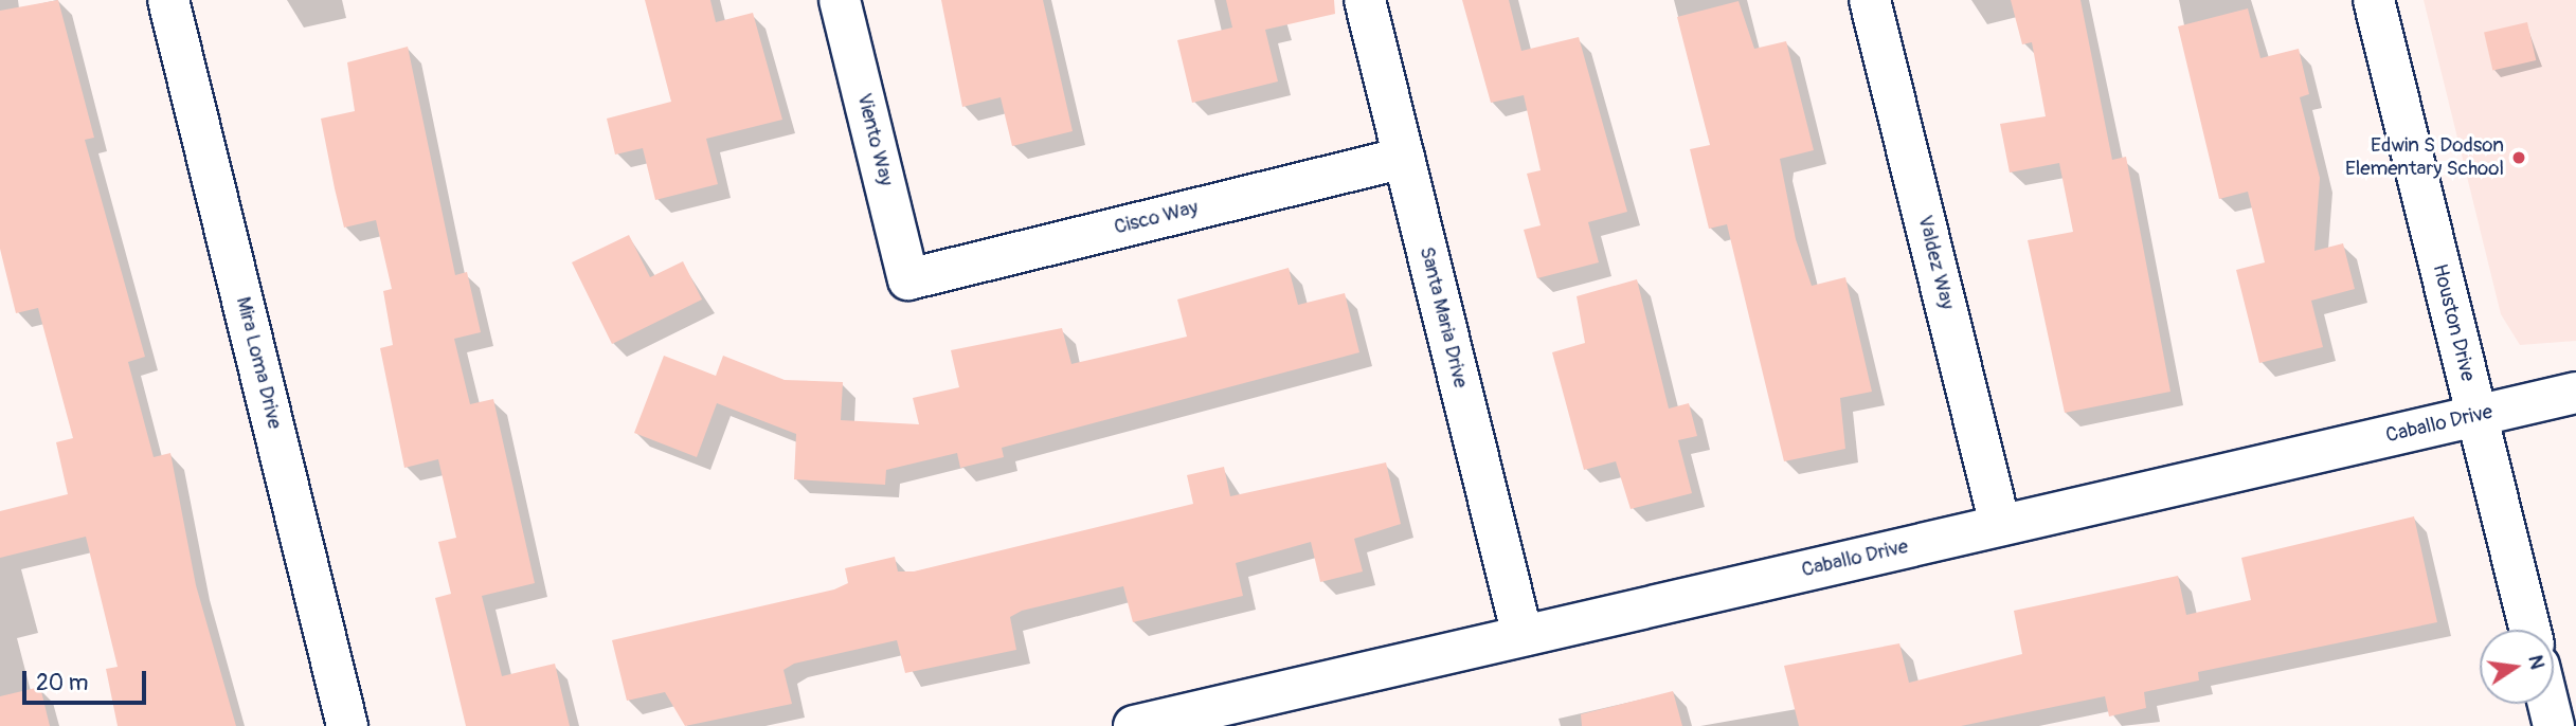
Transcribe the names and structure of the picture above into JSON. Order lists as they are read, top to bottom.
{
  "streets": {
    "street": [
      "Viento Way",
      "Cisco Way",
      "Valdez Way",
      "Santa Maria Drive",
      "Houston Drive",
      "Mira Loma Drive",
      "Caballo Drive"
    ]
  },
  "crossings": [
    ["Viento Way", "Cisco Way"],
    ["Cisco Way", "Santa Maria Drive"],
    ["Valdez Way", "Caballo Drive"],
    ["Santa Maria Drive", "Caballo Drive"],
    ["Houston Drive", "Caballo Drive"]
  ],
  "places": ["Edwin S Dodson Elementary School"],
  "scale_bar": "20 m",
  "north": "right"
}
